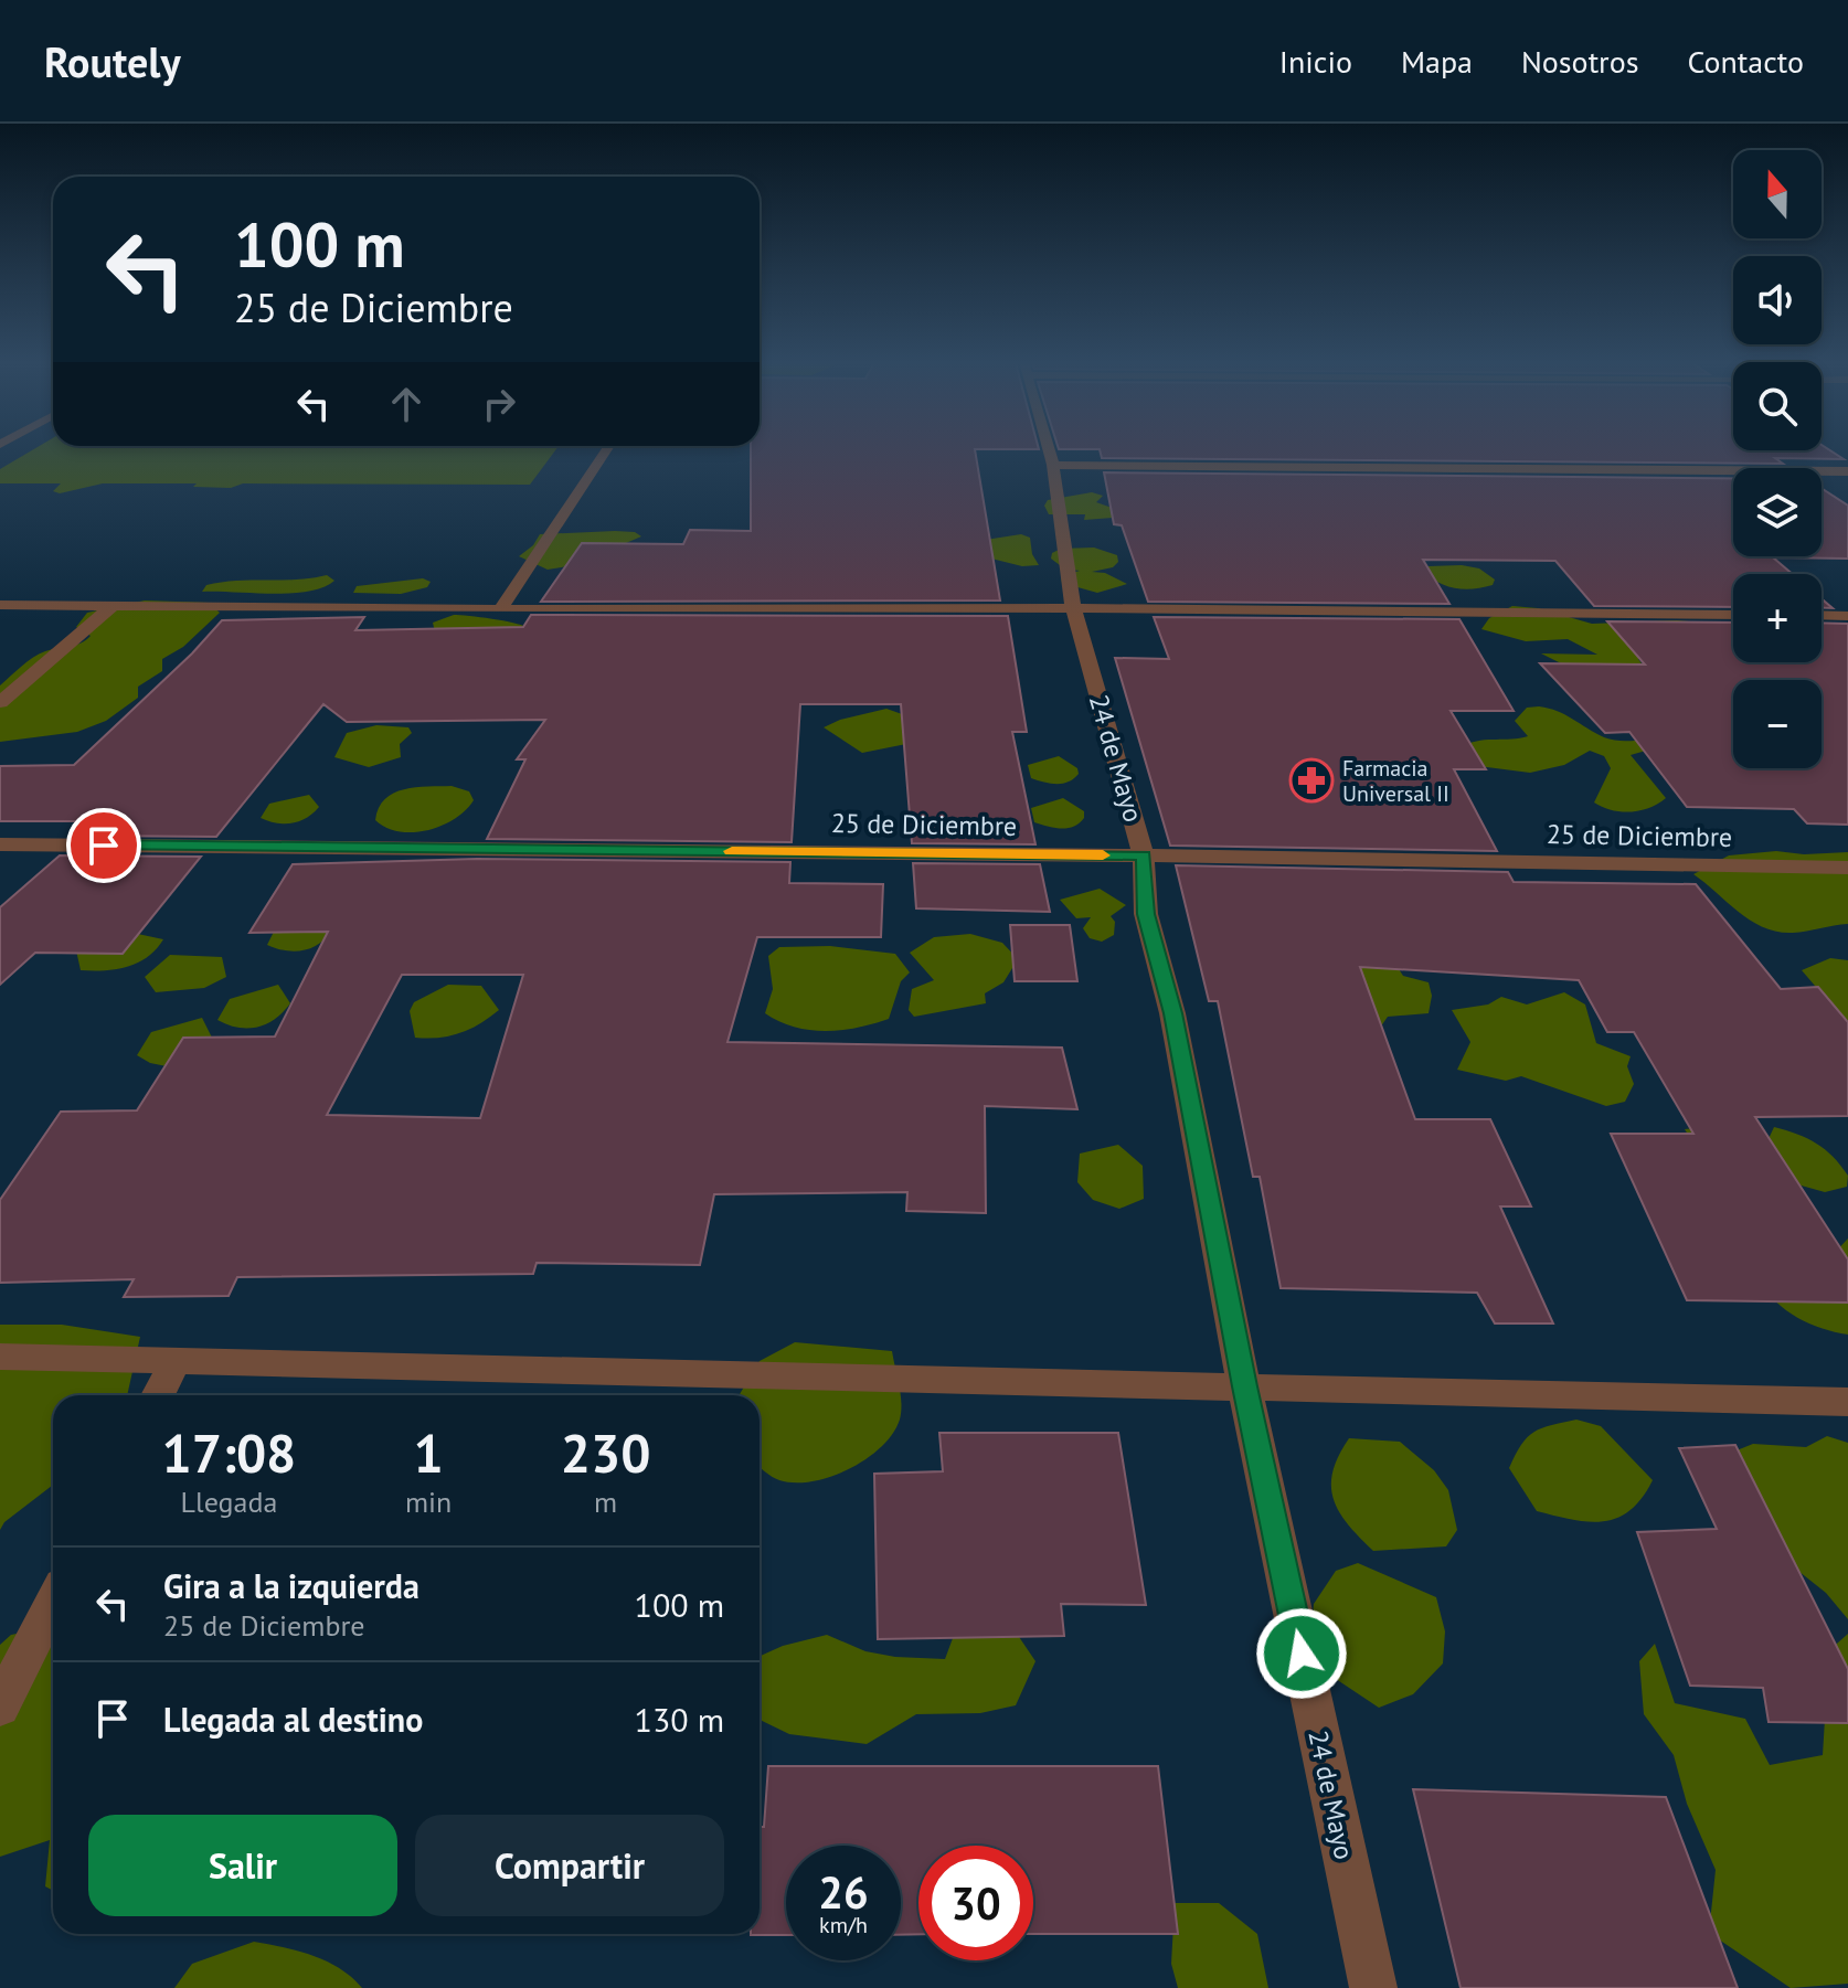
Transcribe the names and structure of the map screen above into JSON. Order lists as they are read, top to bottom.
{
  "streets": {
    "street": ["24 de Mayo", "25 de Diciembre"]
  },
  "crossings": [
    ["24 de Mayo", "25 de Diciembre"]
  ],
  "places": {
    "pharmacy": ["Farmacia Universal II"]
  },
  "north": "top",
  "page": {
    "header": "Routely",
    "nav": [
      "Inicio",
      "Mapa",
      "Nosotros",
      "Contacto"
    ],
    "map_buttons": ["+", "−"],
    "turn": ["100 m", "25 de Diciembre"],
    "eta": [
      "17:08",
      "Llegada",
      "1",
      "min",
      "230",
      "m"
    ],
    "list": [
      {
        "name": "Gira a la izquierda",
        "note": "25 de Diciembre",
        "value": "100 m"
      },
      {
        "name": "Llegada al destino",
        "value": "130 m"
      }
    ],
    "buttons": ["Salir", "Compartir"],
    "speed": "26 km/h",
    "limit": "30"
  }
}
